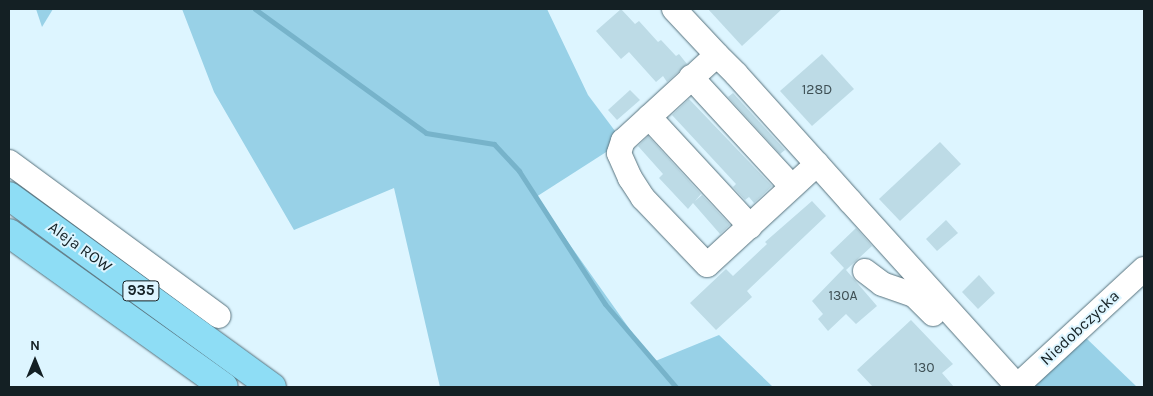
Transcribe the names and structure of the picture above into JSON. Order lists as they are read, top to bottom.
{
  "streets": {
    "main road": ["Aleja ROW", "935"],
    "street": ["Niedobczycka"]
  },
  "house_numbers": ["128D", "130A", "130"],
  "north": "top"
}
